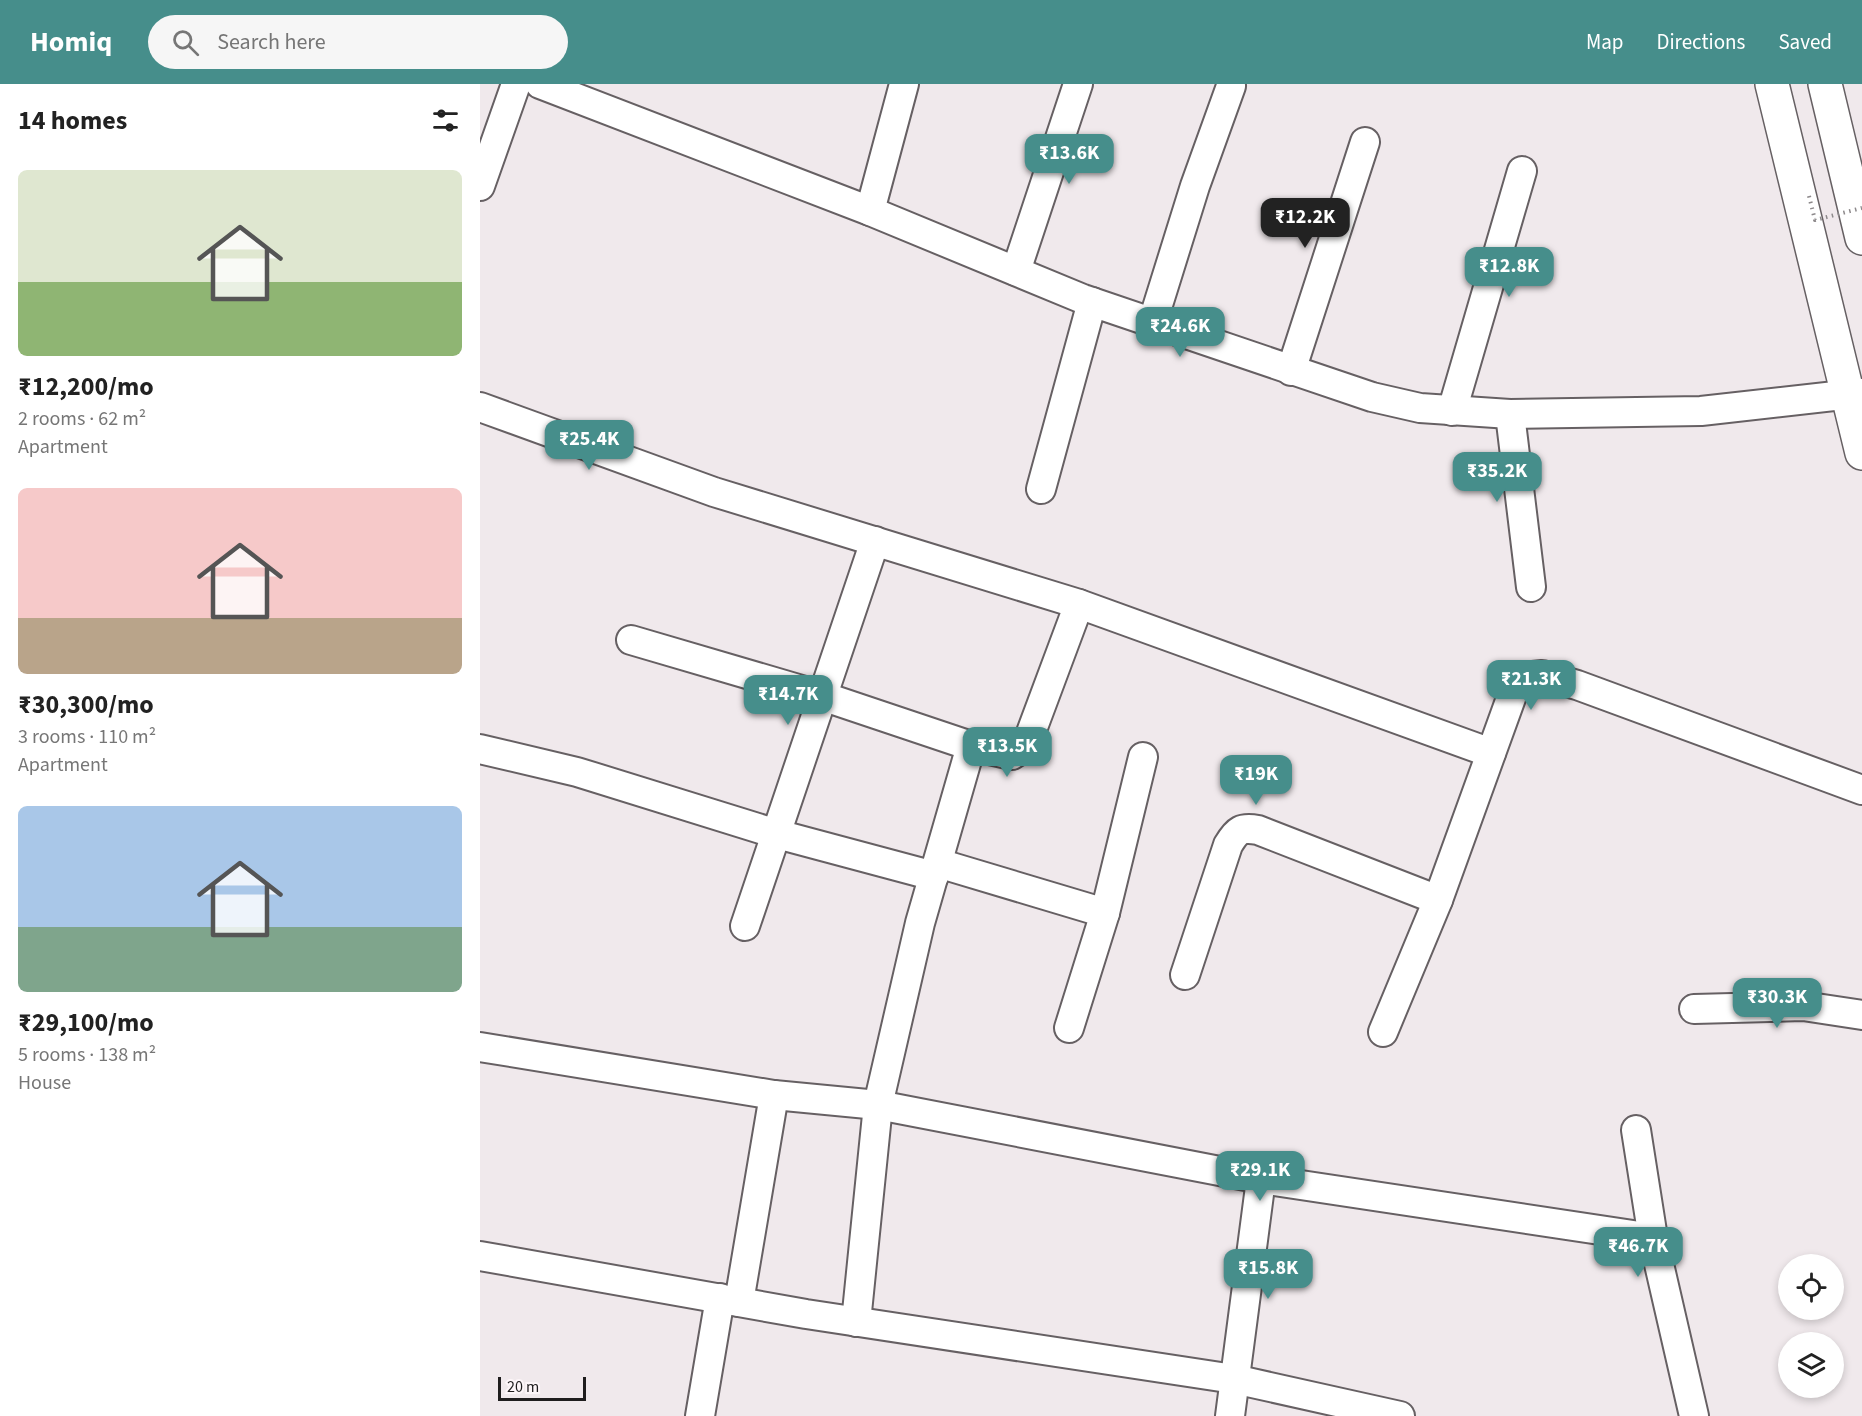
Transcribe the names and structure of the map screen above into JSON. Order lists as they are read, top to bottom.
{
  "scale_bar": "20 m",
  "page": {
    "header": "Homiq",
    "search": "Search here",
    "nav": ["Map", "Directions", "Saved"],
    "heading": "14 homes",
    "price": [
      "₹13.6K",
      "₹12.2K",
      "₹12.8K",
      "₹24.6K",
      "₹25.4K",
      "₹35.2K",
      "₹21.3K",
      "₹14.7K",
      "₹13.5K",
      "₹19K",
      "₹30.3K",
      "₹29.1K",
      "₹46.7K",
      "₹15.8K"
    ],
    "list": [
      {
        "name": "₹12,200/mo",
        "note": "2 rooms · 62 m² · Apartment"
      },
      {
        "name": "₹30,300/mo",
        "note": "3 rooms · 110 m² · Apartment"
      },
      {
        "name": "₹29,100/mo",
        "note": "5 rooms · 138 m² · House"
      }
    ],
    "scale": "20 m"
  }
}
